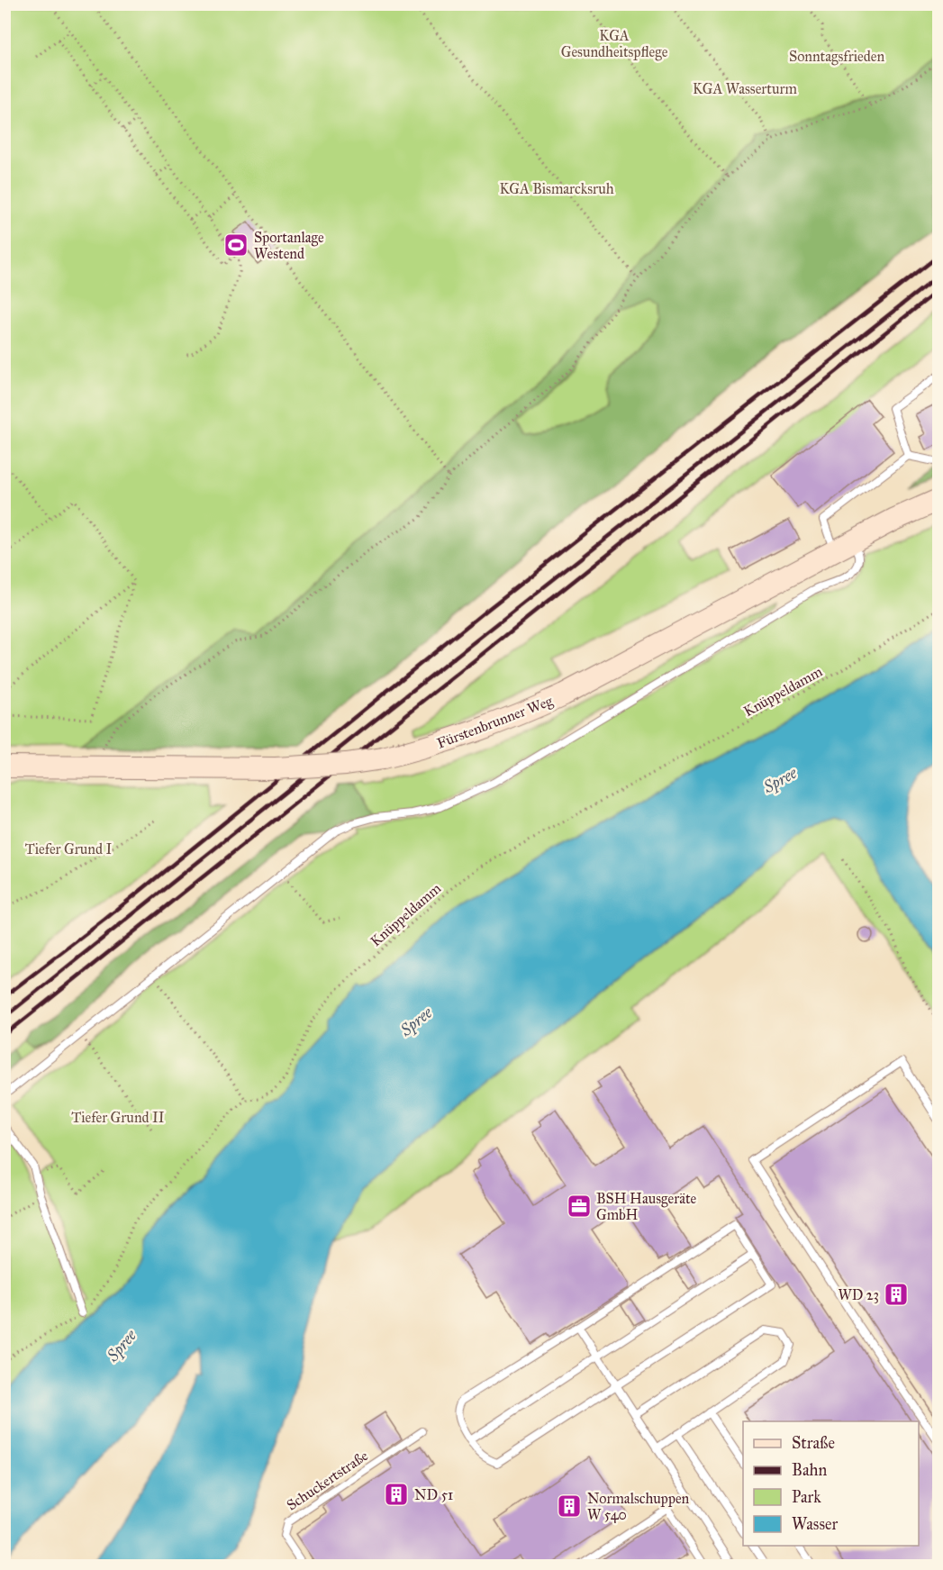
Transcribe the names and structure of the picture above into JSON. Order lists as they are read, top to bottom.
{
  "streets": {
    "main road": ["Fürstenbrunner Weg"],
    "lane": ["Schuckertstraße"],
    "path": ["Knüppeldamm"]
  },
  "water": ["Spree"],
  "parks": [
    "KGA Gesundheitspflege",
    "Sonntagsfrieden",
    "KGA Wasserturm",
    "KGA Bismarcksruh",
    "Tiefer Grund I",
    "Tiefer Grund II"
  ],
  "places": {
    "sports": ["Sportanlage Westend"],
    "office": ["BSH Hausgeräte GmbH"],
    "building": ["WD 23", "ND 51", "Normalschuppen W 540"]
  },
  "legend": [
    "Straße",
    "Bahn",
    "Park",
    "Wasser"
  ]
}
